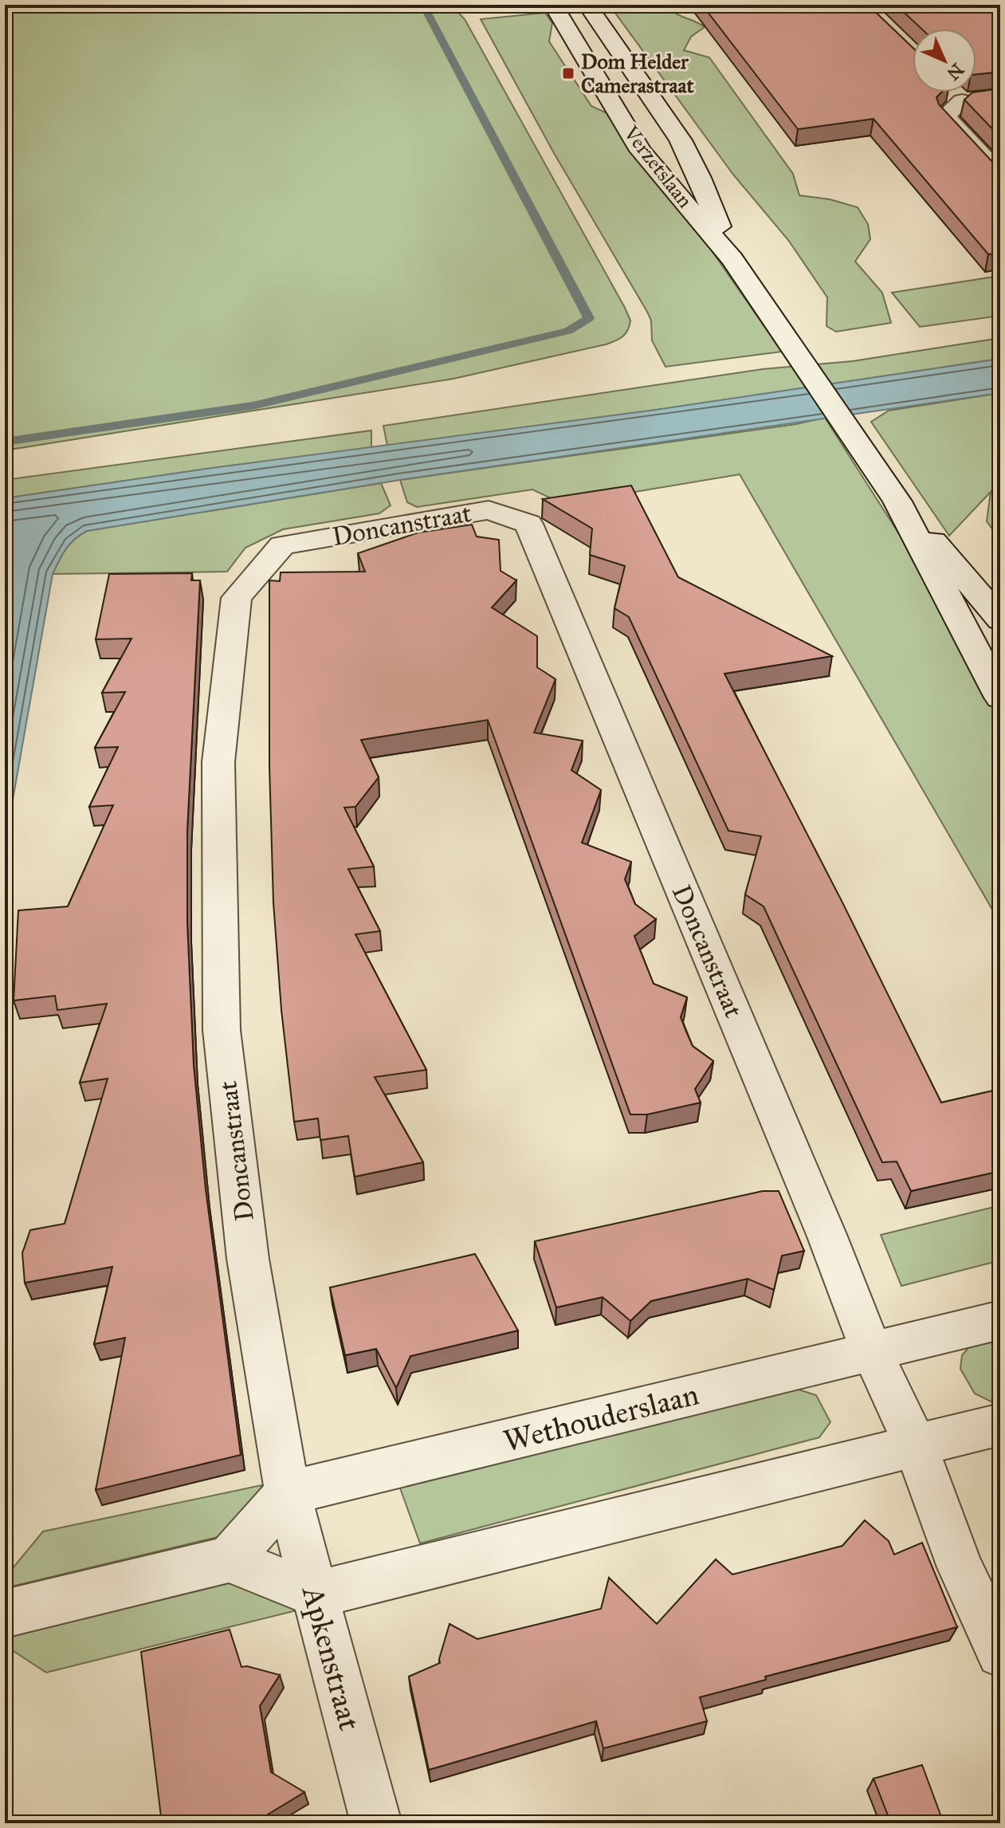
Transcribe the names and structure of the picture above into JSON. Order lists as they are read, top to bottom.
{
  "streets": {
    "street": [
      "Verzetslaan",
      "Doncanstraat",
      "Wethouderslaan",
      "Apkenstraat"
    ]
  },
  "crossings": [
    ["Doncanstraat", "Wethouderslaan"],
    ["Doncanstraat", "Apkenstraat"],
    ["Wethouderslaan", "Apkenstraat"]
  ],
  "places": {
    "transit": ["Dom Helder Camerastraat"]
  },
  "north": "bottom right"
}
